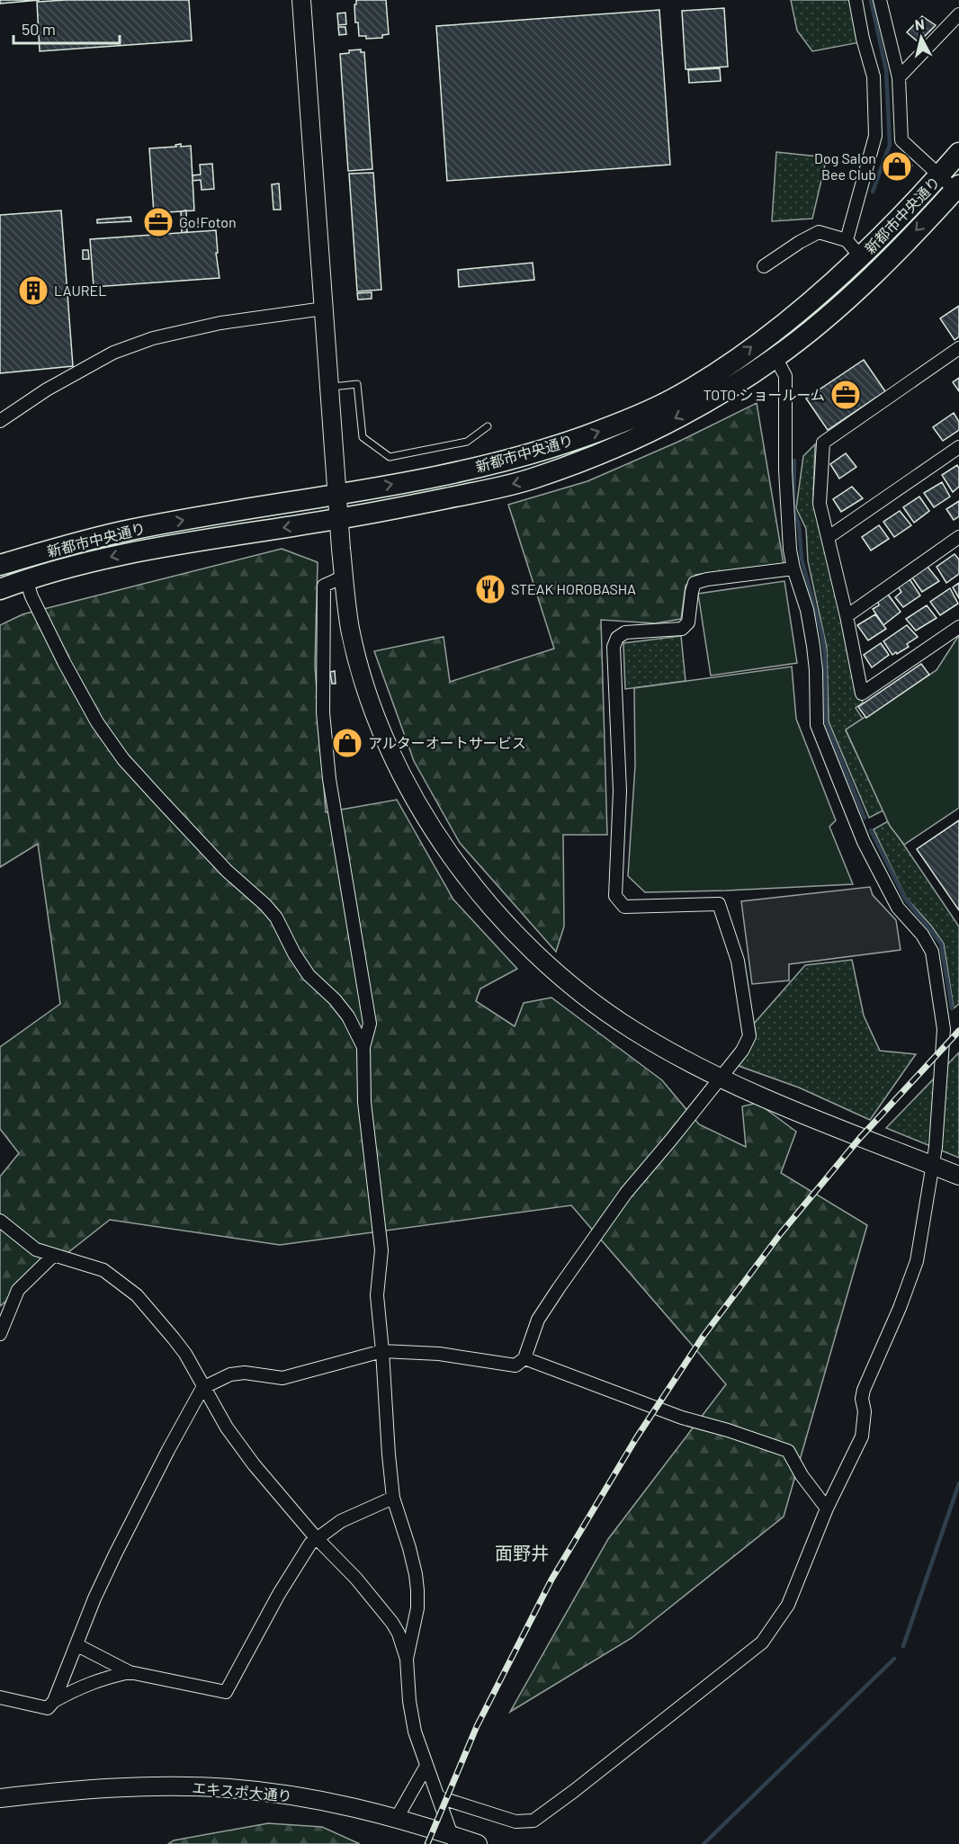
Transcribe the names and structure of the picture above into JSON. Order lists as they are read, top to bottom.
{
  "streets": {
    "main road": ["新都市中央通り"],
    "street": ["エキスポ大通り"]
  },
  "districts": ["面野井"],
  "places": {
    "shop": ["Dog Salon Bee Club", "アルターオートサービス"],
    "office": ["Go!Foton", "TOTO ショールーム"],
    "building": ["LAUREL"],
    "restaurant": ["STEAK HOROBASHA"]
  },
  "scale_bar": "50 m",
  "north": "top"
}
